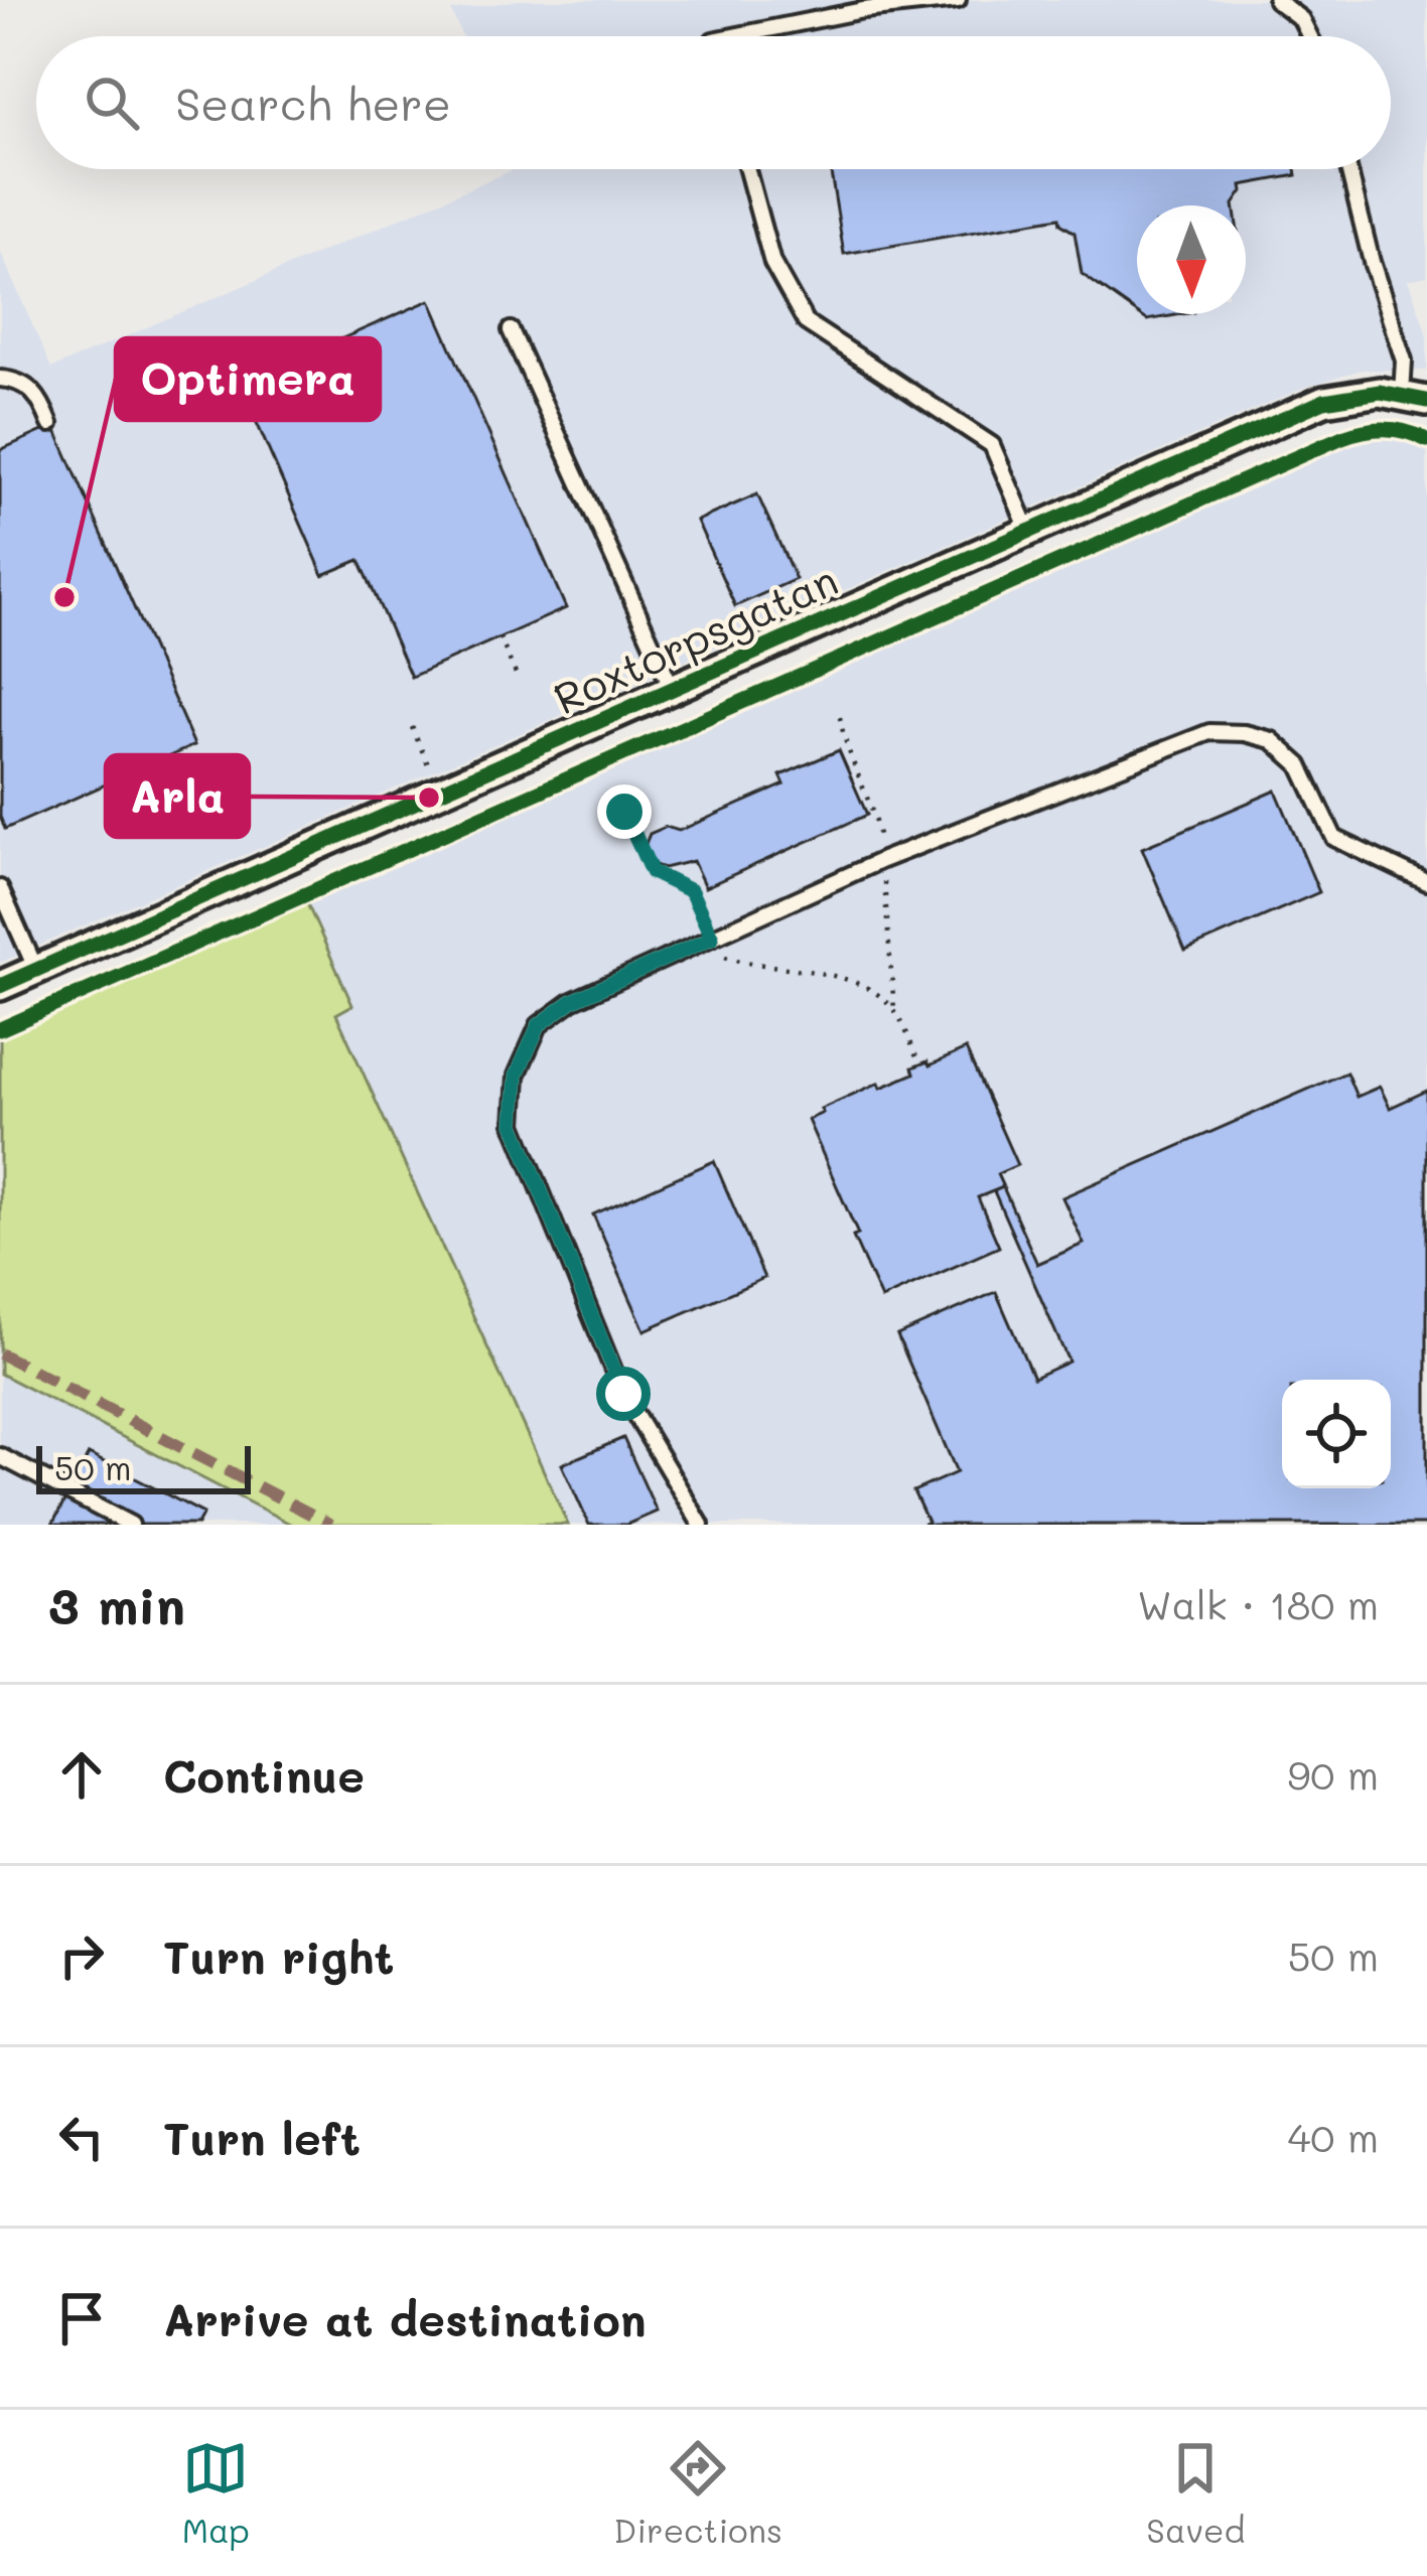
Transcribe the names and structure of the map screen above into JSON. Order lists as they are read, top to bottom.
{
  "streets": {
    "street": ["Roxtorpsgatan"]
  },
  "places": ["Optimera", "Arla"],
  "scale_bar": "50 m",
  "north": "bottom",
  "page": {
    "search": "Search here",
    "scale": "50 m",
    "heading": ["3 min", "Walk · 180 m"],
    "list": [
      ["Continue", "90 m"],
      ["Turn right", "50 m"],
      ["Turn left", "40 m"],
      "Arrive at destination"
    ],
    "nav": ["Map", "Directions", "Saved"]
  }
}
